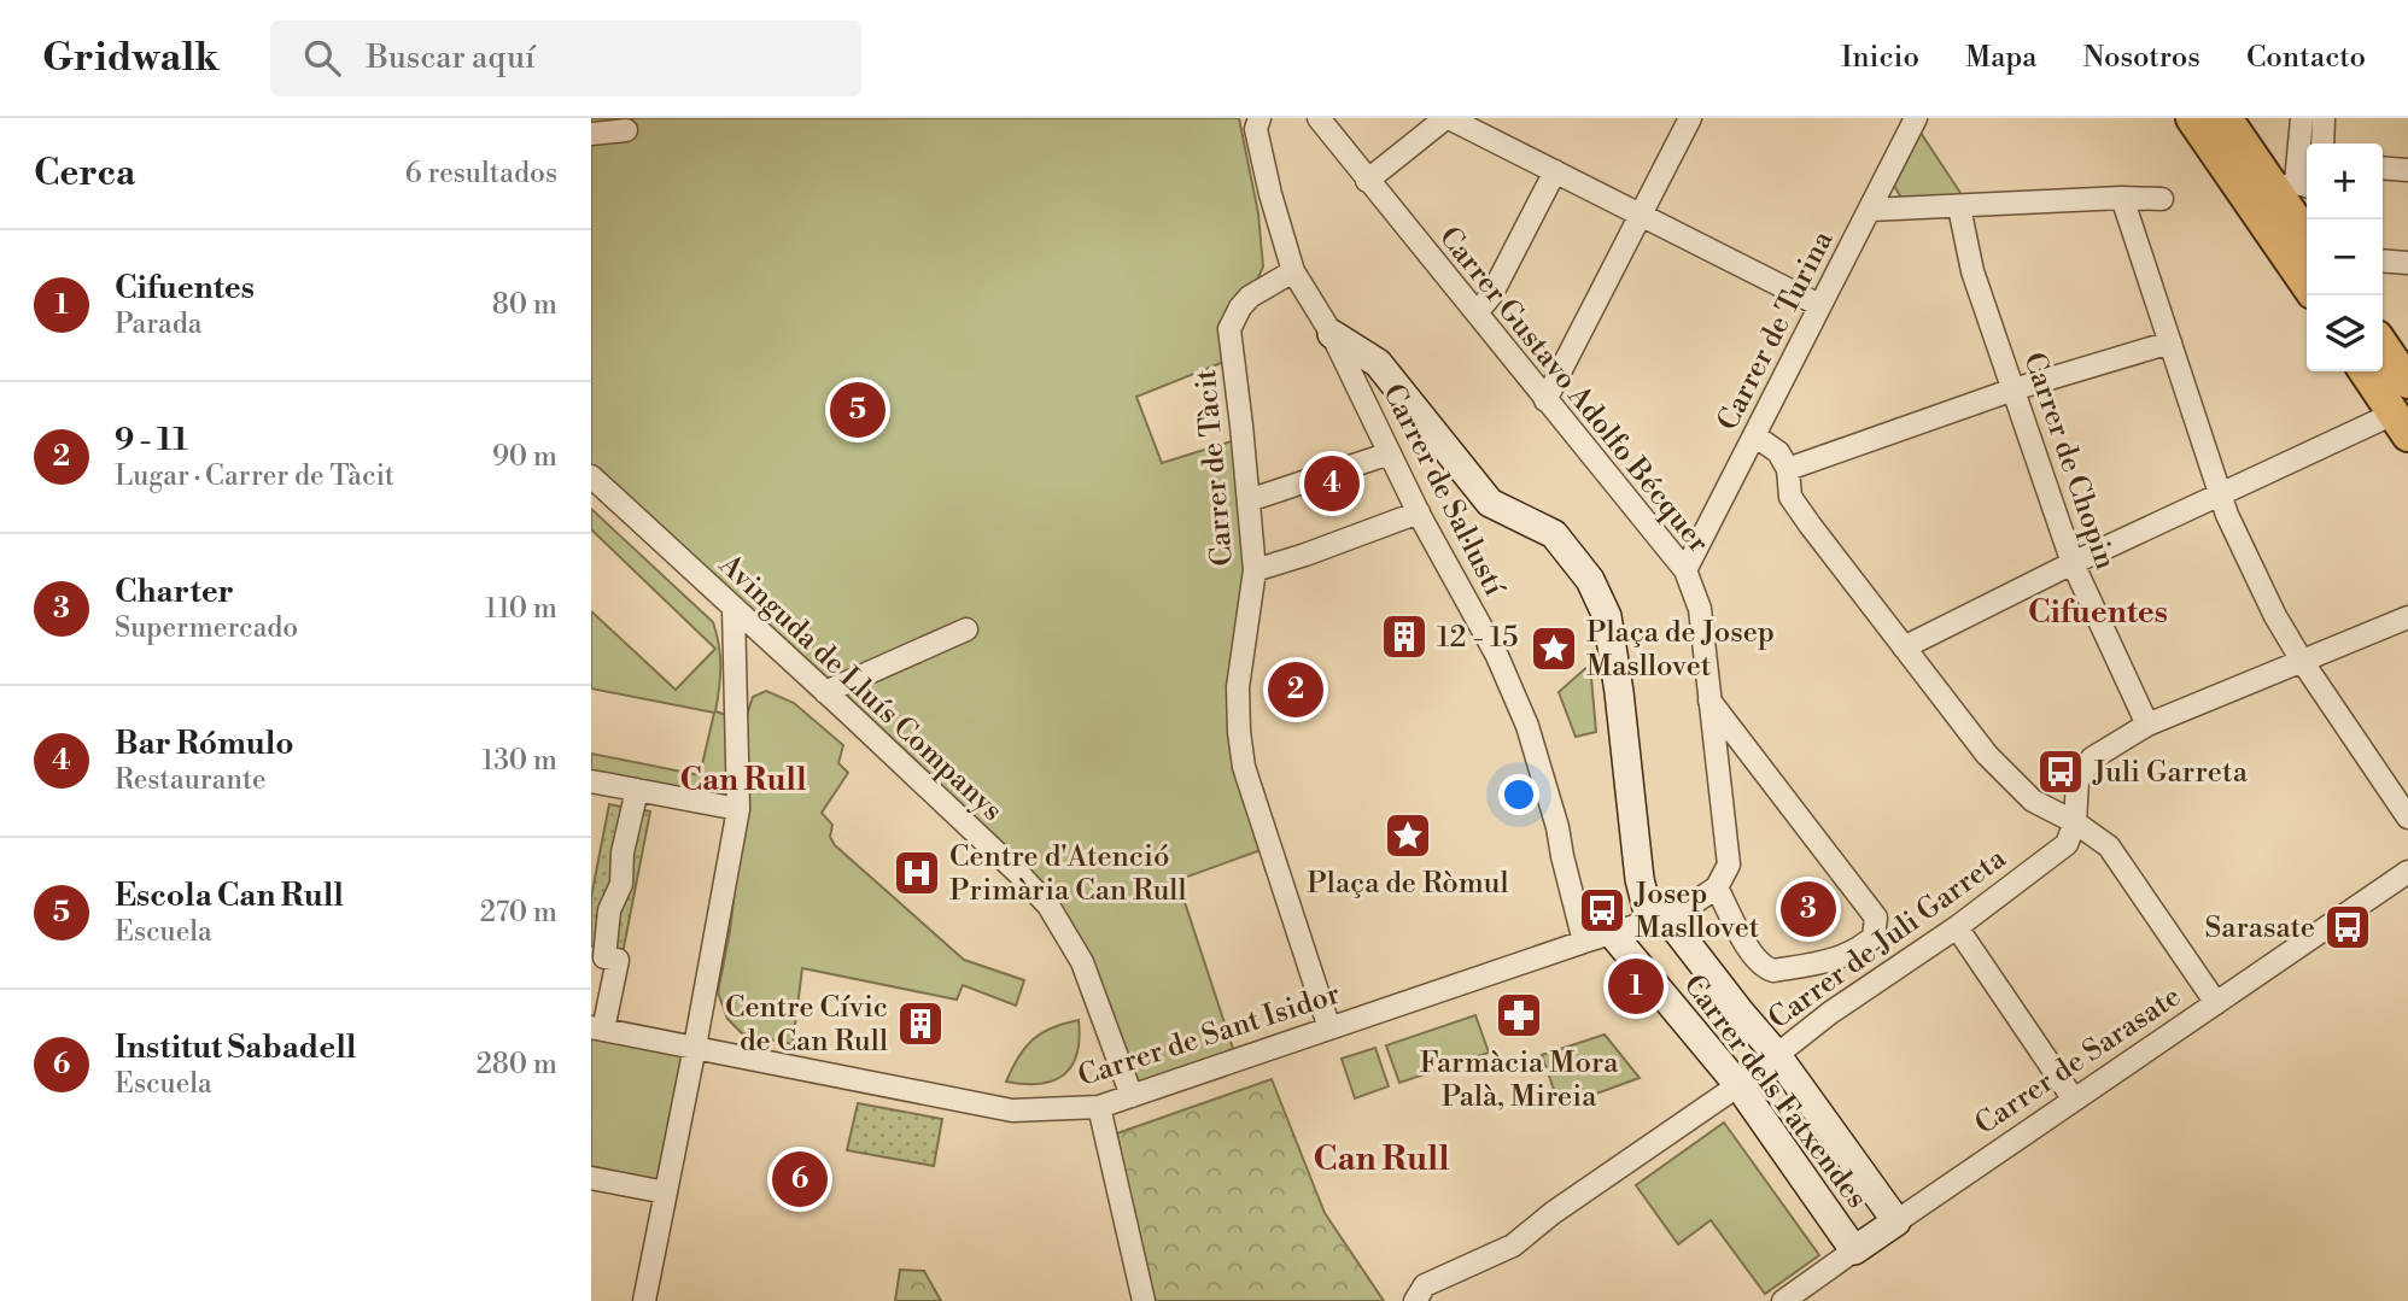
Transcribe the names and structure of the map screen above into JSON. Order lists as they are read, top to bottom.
{
  "streets": {
    "street": [
      "Carrer de Turina",
      "Carrer Gustavo Adolfo Bécquer",
      "Carrer de Chopin",
      "Carrer de Tàcit",
      "Carrer de Sal·lustí",
      "Avinguda de Lluís Companys",
      "Carrer de Juli Garreta",
      "Carrer de Sant Isidor",
      "Carrer de Sarasate",
      "Carrer dels Fatxendes"
    ]
  },
  "crossings": [
    ["Carrer de Turina", "Carrer Gustavo Adolfo Bécquer"],
    ["Carrer Gustavo Adolfo Bécquer", "Carrer de Sant Isidor"],
    ["Carrer de Tàcit", "Carrer de Sal·lustí"],
    ["Carrer de Tàcit", "Carrer de Sant Isidor"],
    ["Carrer de Sal·lustí", "Carrer de Sant Isidor"],
    ["Avinguda de Lluís Companys", "Carrer de Sant Isidor"],
    ["Carrer de Juli Garreta", "Carrer dels Fatxendes"],
    ["Carrer de Sant Isidor", "Carrer dels Fatxendes"],
    ["Carrer de Sarasate", "Carrer dels Fatxendes"]
  ],
  "districts": ["Cifuentes", "Can Rull", "Can Rull"],
  "places": {
    "building": ["12 - 15", "Centre Cívic de Can Rull"],
    "place": ["Plaça de Josep Masllovet", "Plaça de Ròmul"],
    "bus stop": ["Juli Garreta", "Josep Masllovet", "Sarasate"],
    "hospital": ["Centre d'Atenció Primària Can Rull"],
    "pharmacy": ["Farmàcia Mora Palà, Mireia"]
  },
  "page": {
    "header": "Gridwalk",
    "search": "Buscar aquí",
    "nav": [
      "Inicio",
      "Mapa",
      "Nosotros",
      "Contacto"
    ],
    "heading": ["Cerca", "6 resultados"],
    "map_buttons": ["+", "−"],
    "list": [
      {
        "mark": "1",
        "name": "Cifuentes",
        "note": "Parada",
        "value": "80 m"
      },
      {
        "mark": "2",
        "name": "9 - 11",
        "note": "Lugar · Carrer de Tàcit",
        "value": "90 m"
      },
      {
        "mark": "3",
        "name": "Charter",
        "note": "Supermercado",
        "value": "110 m"
      },
      {
        "mark": "4",
        "name": "Bar Rómulo",
        "note": "Restaurante",
        "value": "130 m"
      },
      {
        "mark": "5",
        "name": "Escola Can Rull",
        "note": "Escuela",
        "value": "270 m"
      },
      {
        "mark": "6",
        "name": "Institut Sabadell",
        "note": "Escuela",
        "value": "280 m"
      }
    ],
    "pins": [
      "5",
      "4",
      "2",
      "3",
      "1",
      "6"
    ]
  }
}
